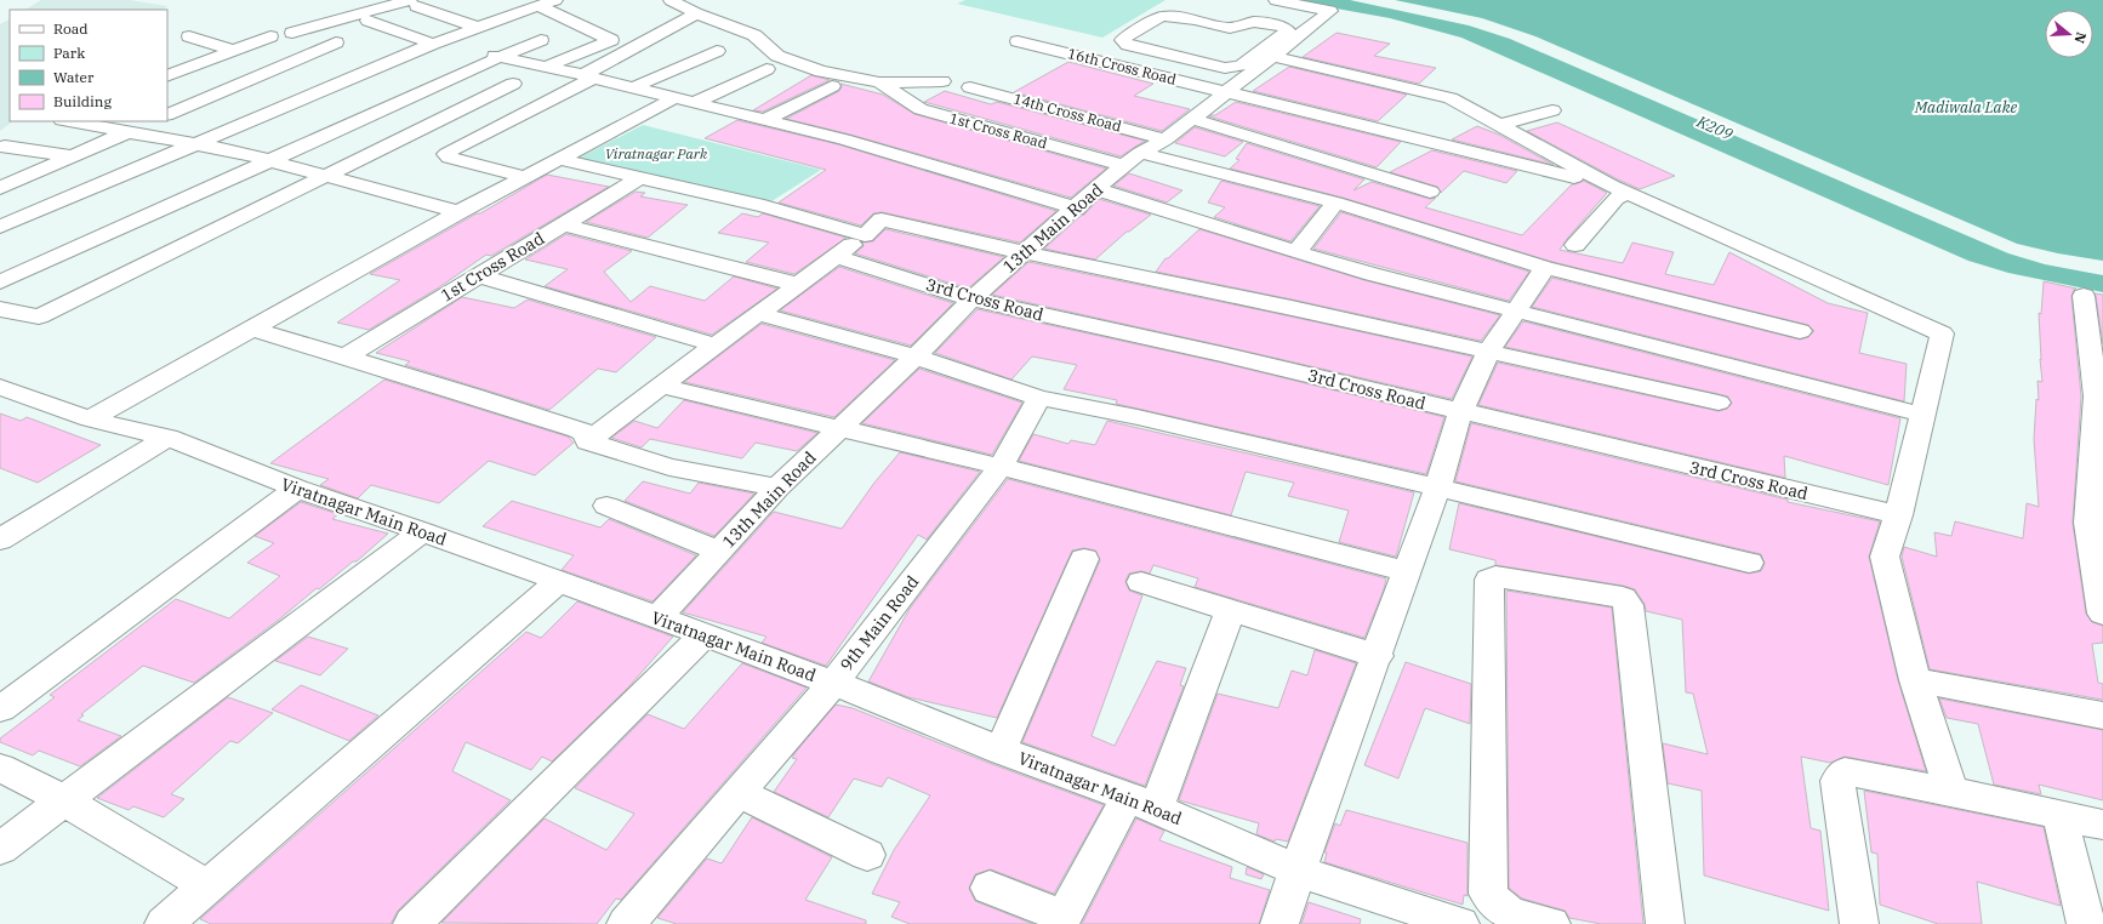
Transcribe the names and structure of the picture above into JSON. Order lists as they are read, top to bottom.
{
  "streets": {
    "street": [
      "16th Cross Road",
      "14th Cross Road",
      "1st Cross Road",
      "13th Main Road",
      "3rd Cross Road",
      "Viratnagar Main Road",
      "9th Main Road"
    ]
  },
  "crossings": [
    ["16th Cross Road", "13th Main Road"],
    ["14th Cross Road", "13th Main Road"],
    ["1st Cross Road", "13th Main Road"],
    ["13th Main Road", "3rd Cross Road"],
    ["13th Main Road", "Viratnagar Main Road"],
    ["Viratnagar Main Road", "9th Main Road"]
  ],
  "water": ["Madiwala Lake", "K209"],
  "parks": ["Viratnagar Park"],
  "legend": [
    "Road",
    "Park",
    "Water",
    "Building"
  ],
  "north": "right"
}
